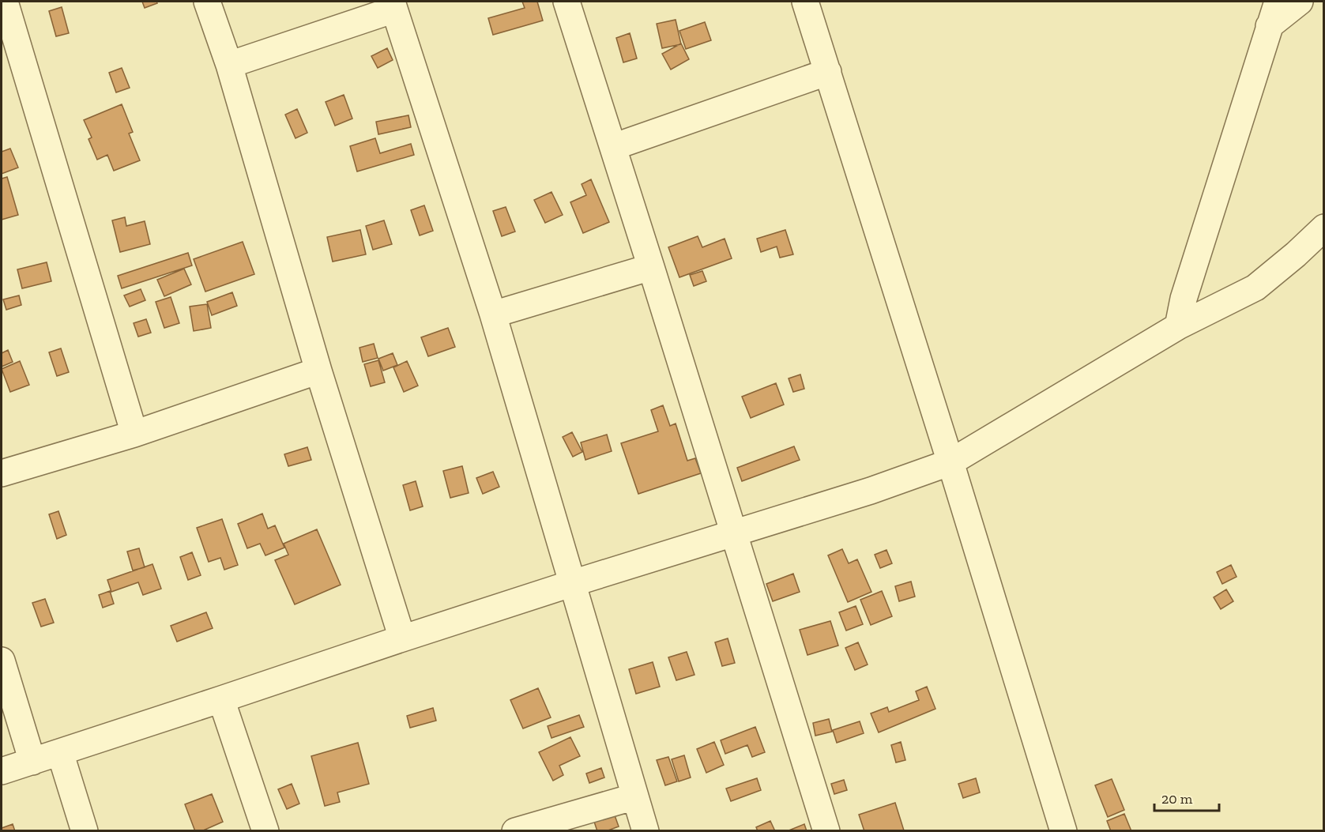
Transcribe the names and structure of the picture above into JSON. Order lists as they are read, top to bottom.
{
  "scale_bar": "20 m"
}
